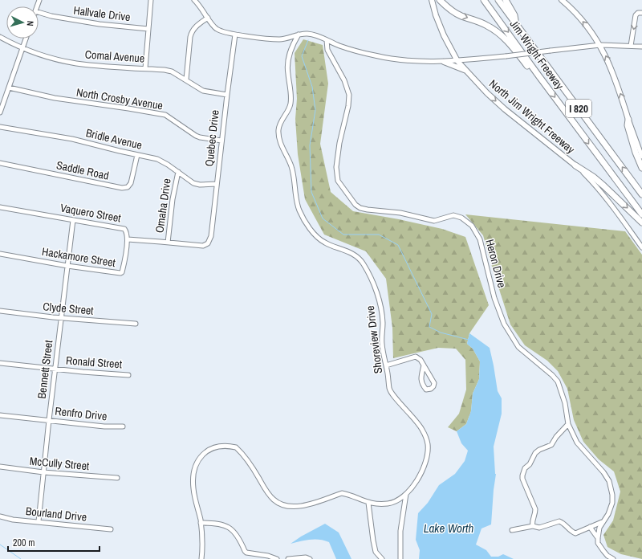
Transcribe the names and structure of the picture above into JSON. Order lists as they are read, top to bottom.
{
  "streets": {
    "highway": ["Jim Wright Freeway", "I 820"],
    "main road": ["North Jim Wright Freeway"],
    "street": [
      "Hallvale Drive",
      "Comal Avenue",
      "North Crosby Avenue",
      "Quebec Drive",
      "Bridle Avenue",
      "Saddle Road",
      "Omaha Drive",
      "Vaquero Street",
      "Hackamore Street",
      "Heron Drive",
      "Clyde Street",
      "Shoreview Drive",
      "Ronald Street",
      "Bennett Street",
      "Renfro Drive",
      "McCully Street",
      "Bourland Drive"
    ]
  },
  "crossings": [
    ["Comal Avenue", "Quebec Drive"],
    ["North Crosby Avenue", "Quebec Drive"],
    ["Quebec Drive", "Bridle Avenue"],
    ["Quebec Drive", "Vaquero Street"],
    ["Bridle Avenue", "Saddle Road"],
    ["Bridle Avenue", "Omaha Drive"],
    ["Omaha Drive", "Vaquero Street"],
    ["Vaquero Street", "Hackamore Street"],
    ["Vaquero Street", "Bennett Street"],
    ["Hackamore Street", "Bennett Street"],
    ["Clyde Street", "Bennett Street"],
    ["Ronald Street", "Bennett Street"],
    ["Bennett Street", "Renfro Drive"],
    ["Bennett Street", "McCully Street"],
    ["Bennett Street", "Bourland Drive"]
  ],
  "one_way": ["North Jim Wright Freeway"],
  "water": ["Lake Worth"],
  "scale_bar": "200 m",
  "north": "right"
}
